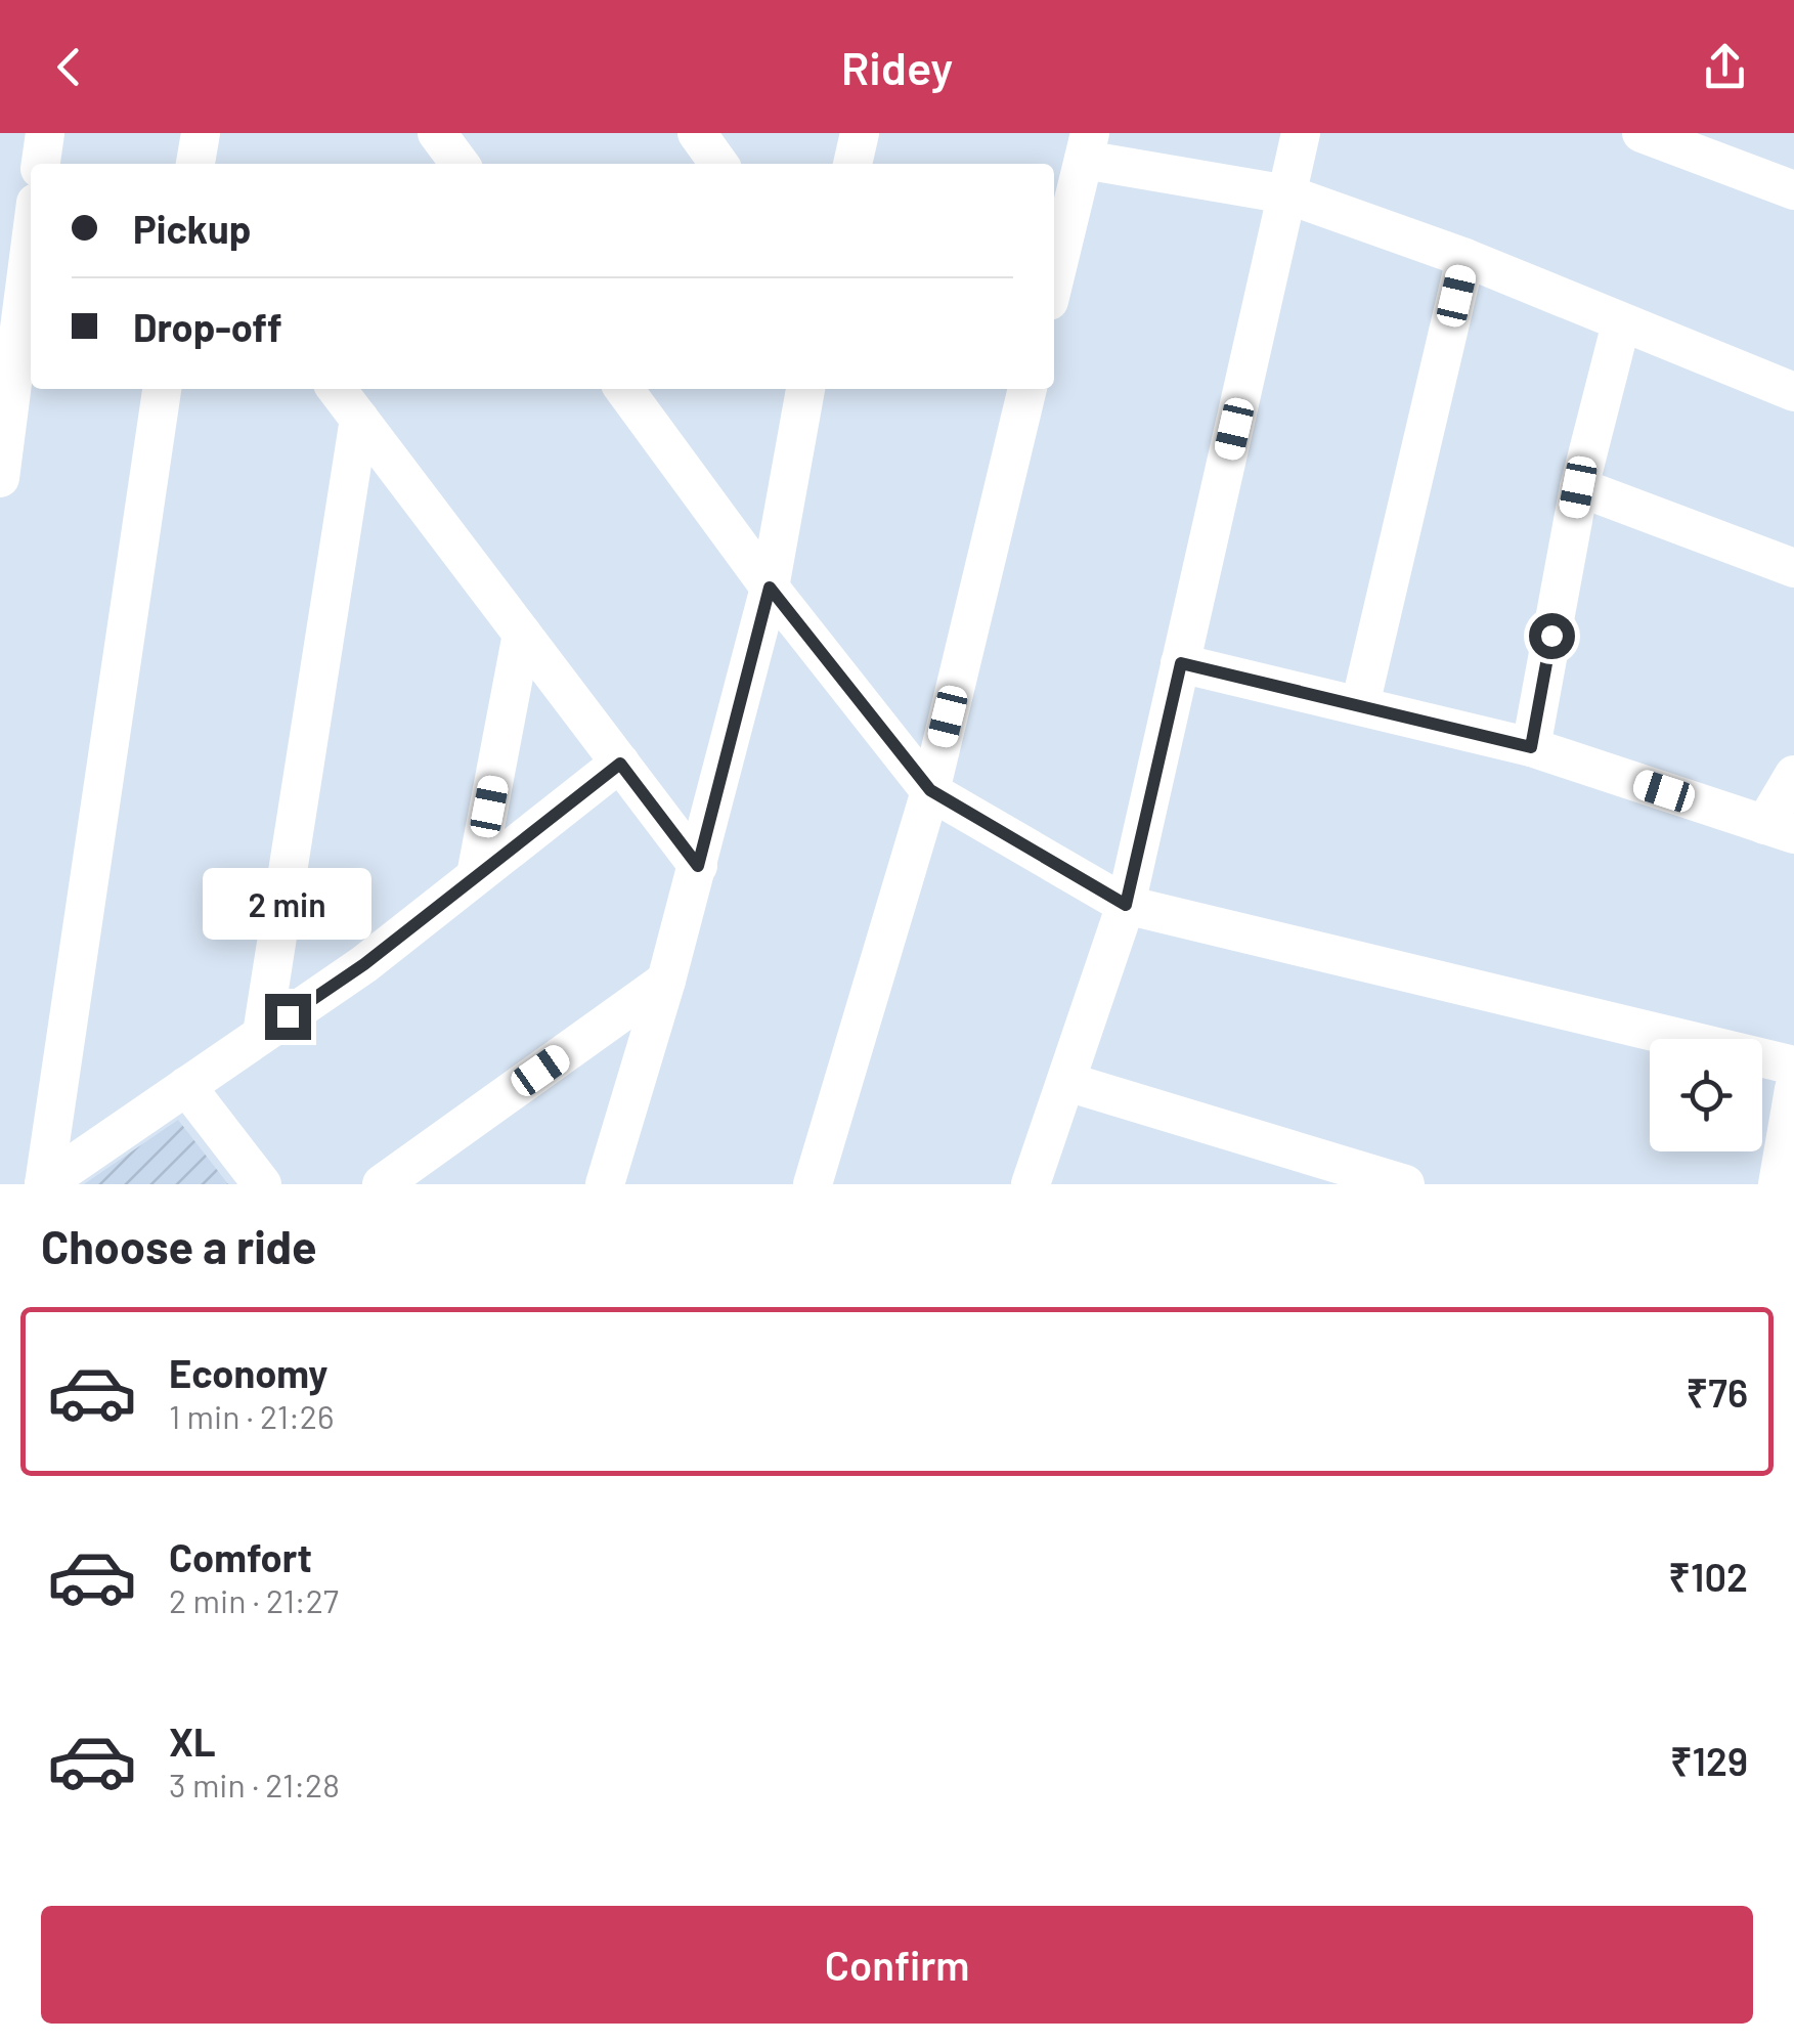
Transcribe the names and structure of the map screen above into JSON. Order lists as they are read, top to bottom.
{
  "page": {
    "header": "Ridey",
    "banner": ["Pickup", "Drop-off"],
    "bubble": "2 min",
    "heading": "Choose a ride",
    "list": [
      {
        "name": "Economy",
        "note": "1 min · 21:26",
        "value": "₹76"
      },
      {
        "name": "Comfort",
        "note": "2 min · 21:27",
        "value": "₹102"
      },
      {
        "name": "XL",
        "note": "3 min · 21:28",
        "value": "₹129"
      }
    ],
    "buttons": "Confirm"
  }
}
